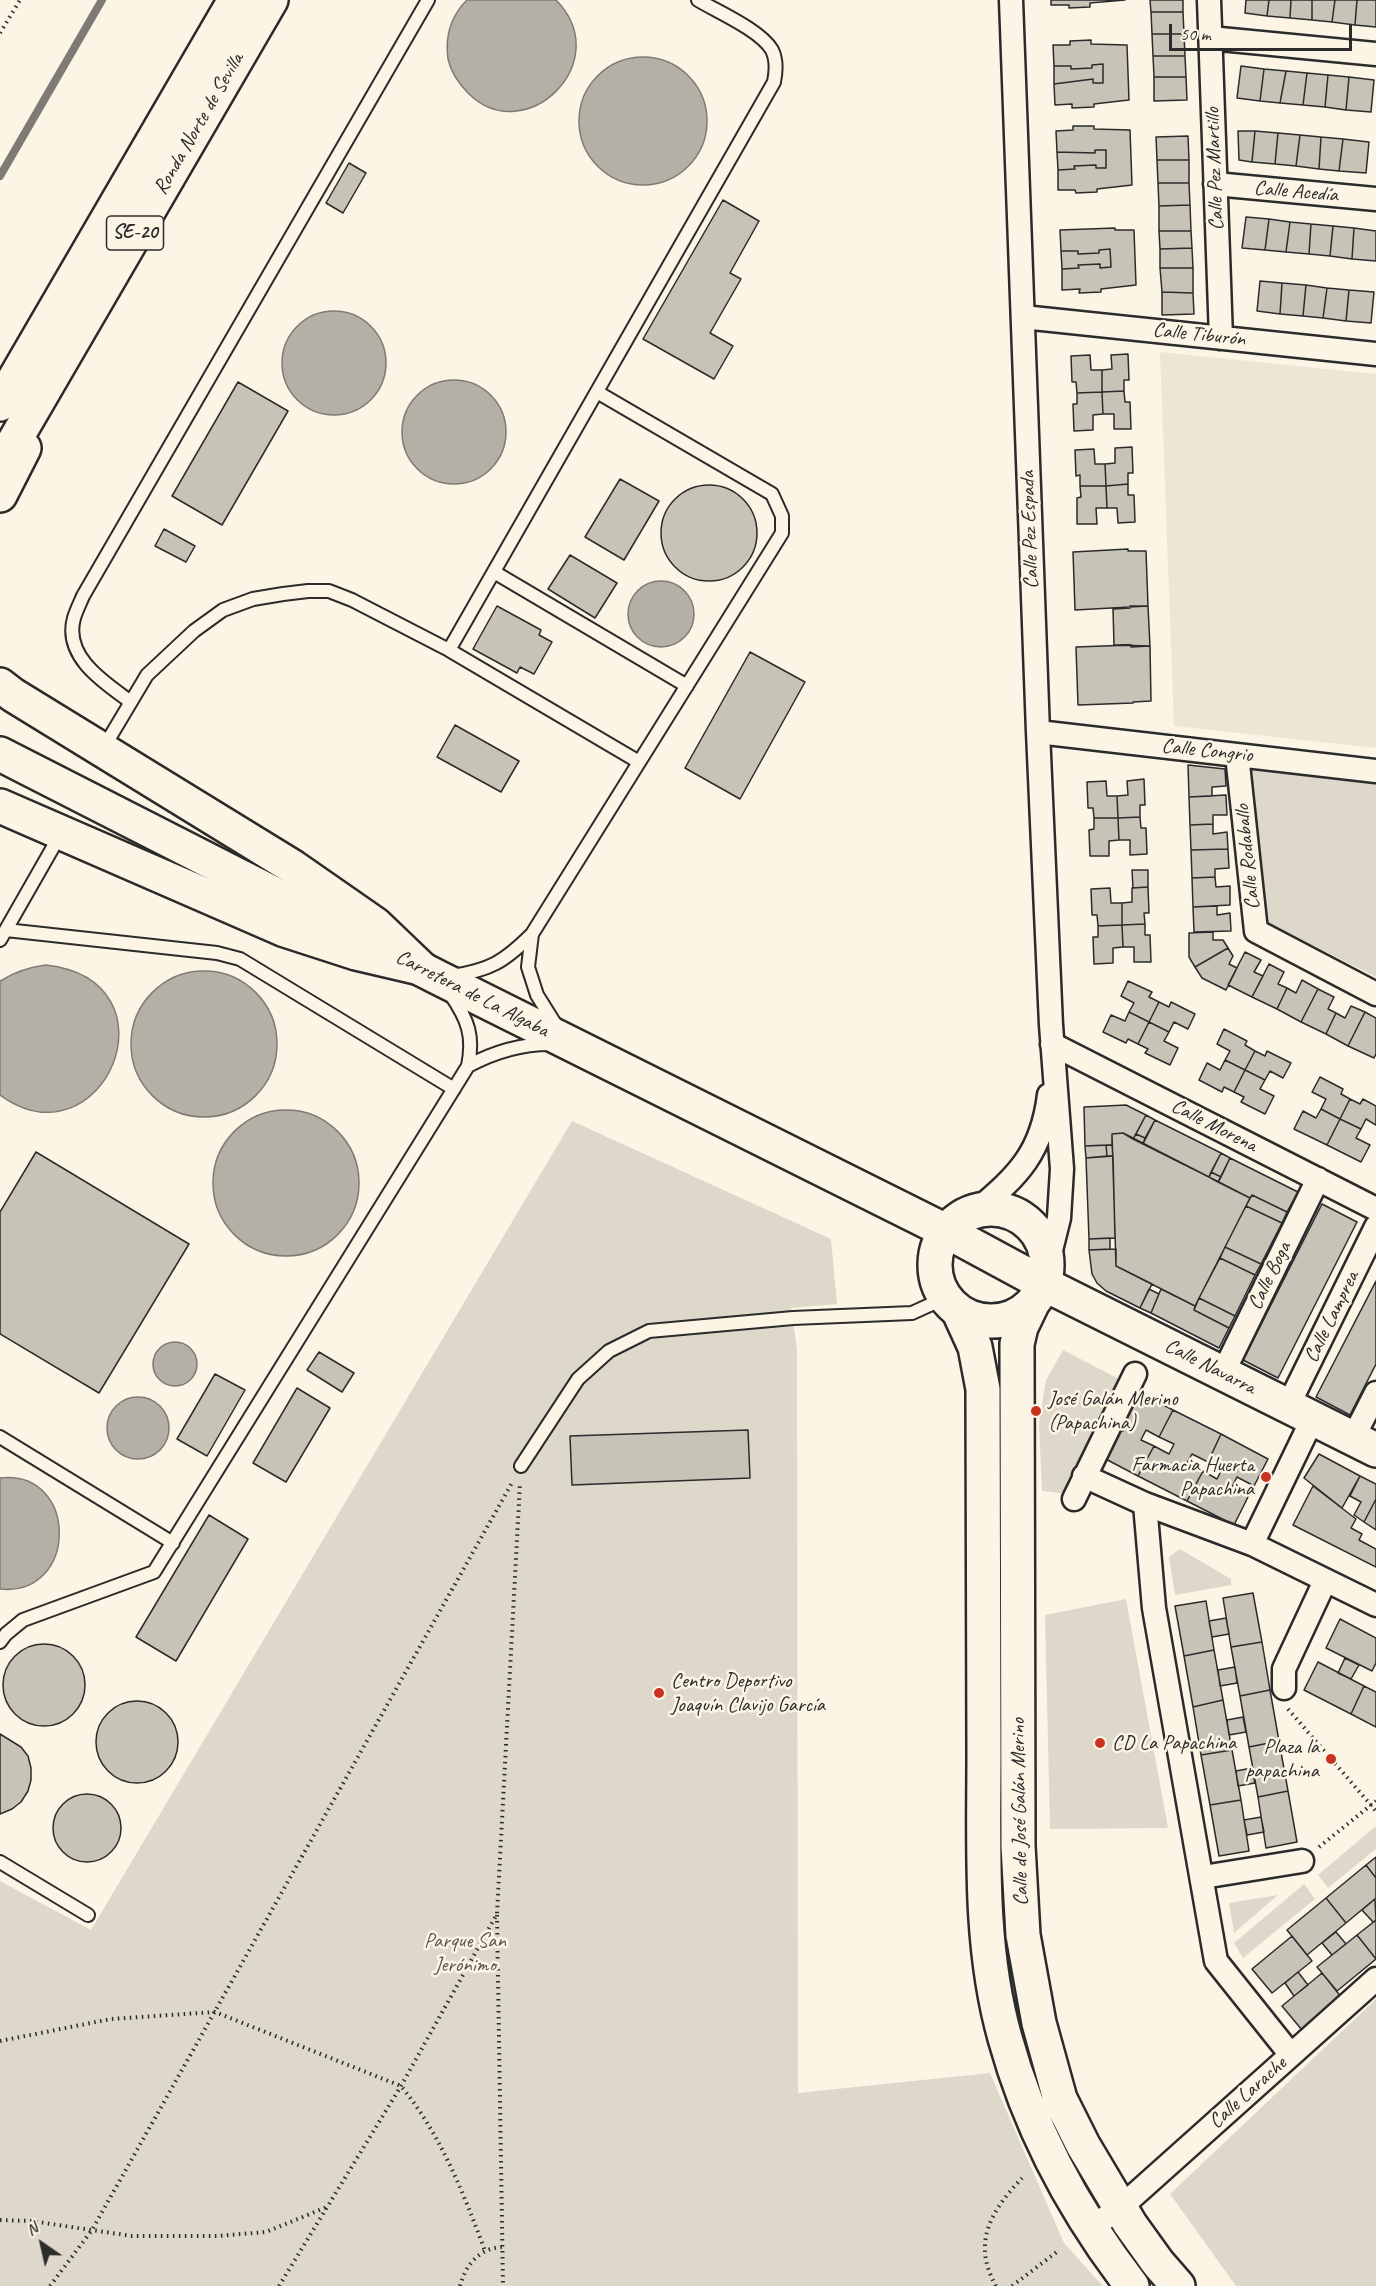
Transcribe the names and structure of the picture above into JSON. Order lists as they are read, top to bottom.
{
  "streets": {
    "main road": [
      "Ronda Norte de Sevilla",
      "SE-20",
      "Carretera de La Algaba",
      "Calle Navarra",
      "Calle de José Galán Merino"
    ],
    "street": [
      "Calle Pez Martillo",
      "Calle Acedía",
      "Calle Tiburón",
      "Calle Pez Espada",
      "Calle Congrio",
      "Calle Rodaballo",
      "Calle Morena",
      "Calle Boga",
      "Calle Lamprea",
      "Calle Larache"
    ]
  },
  "crossings": [
    ["Calle Pez Martillo", "Calle Acedía"],
    ["Calle Pez Martillo", "Calle Tiburón"],
    ["Calle Tiburón", "Calle Pez Espada"],
    ["Calle Pez Espada", "Calle Congrio"],
    ["Calle Pez Espada", "Calle Morena"],
    ["Calle Pez Espada", "Calle Navarra"],
    ["Calle Pez Espada", "Calle de José Galán Merino"],
    ["Calle Congrio", "Calle Rodaballo"],
    ["Carretera de La Algaba", "Calle Navarra"],
    ["Carretera de La Algaba", "Calle de José Galán Merino"],
    ["Calle Morena", "Calle Boga"],
    ["Calle Boga", "Calle Navarra"],
    ["Calle Lamprea", "Calle Navarra"],
    ["Calle Navarra", "Calle de José Galán Merino"],
    ["Calle de José Galán Merino", "Calle Larache"]
  ],
  "parks": ["Parque San Jerónimo"],
  "places": [
    "José Galán Merino (Papachina)",
    "Farmacia Huerta Papachina",
    "Centro Deportivo Joaquín Clavijo García",
    "CD La Papachina",
    "Plaza la papachina"
  ],
  "scale_bar": "50 m",
  "north": "top left"
}
